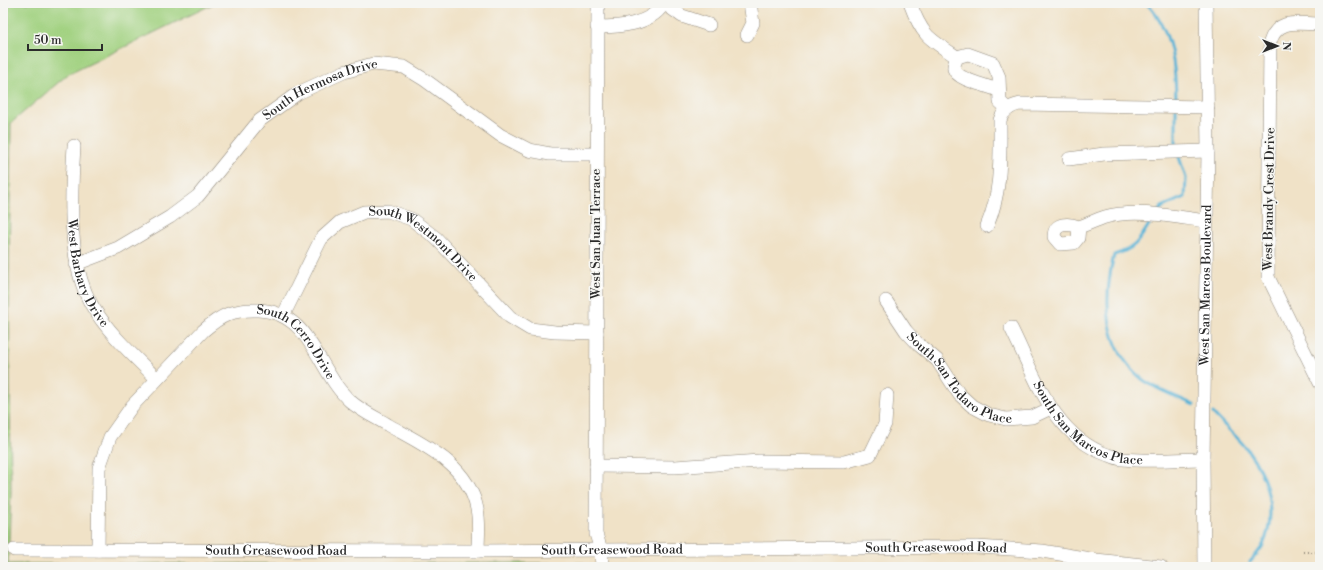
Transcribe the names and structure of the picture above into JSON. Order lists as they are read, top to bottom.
{
  "streets": {
    "street": [
      "South Hermosa Drive",
      "West Brandy Crest Drive",
      "West San Juan Terrace",
      "South Westmont Drive",
      "West Barbary Drive",
      "West San Marcos Boulevard",
      "South Cerro Drive",
      "South San Todaro Place",
      "South San Marcos Place",
      "South Greasewood Road"
    ]
  },
  "crossings": [
    ["South Hermosa Drive", "West San Juan Terrace"],
    ["South Hermosa Drive", "West Barbary Drive"],
    ["West San Juan Terrace", "South Westmont Drive"],
    ["West San Juan Terrace", "South Greasewood Road"],
    ["South Westmont Drive", "South Cerro Drive"],
    ["West Barbary Drive", "South Cerro Drive"],
    ["West San Marcos Boulevard", "South San Marcos Place"],
    ["South Cerro Drive", "South Greasewood Road"],
    ["South San Todaro Place", "South San Marcos Place"]
  ],
  "scale_bar": "50 m",
  "north": "right"
}
